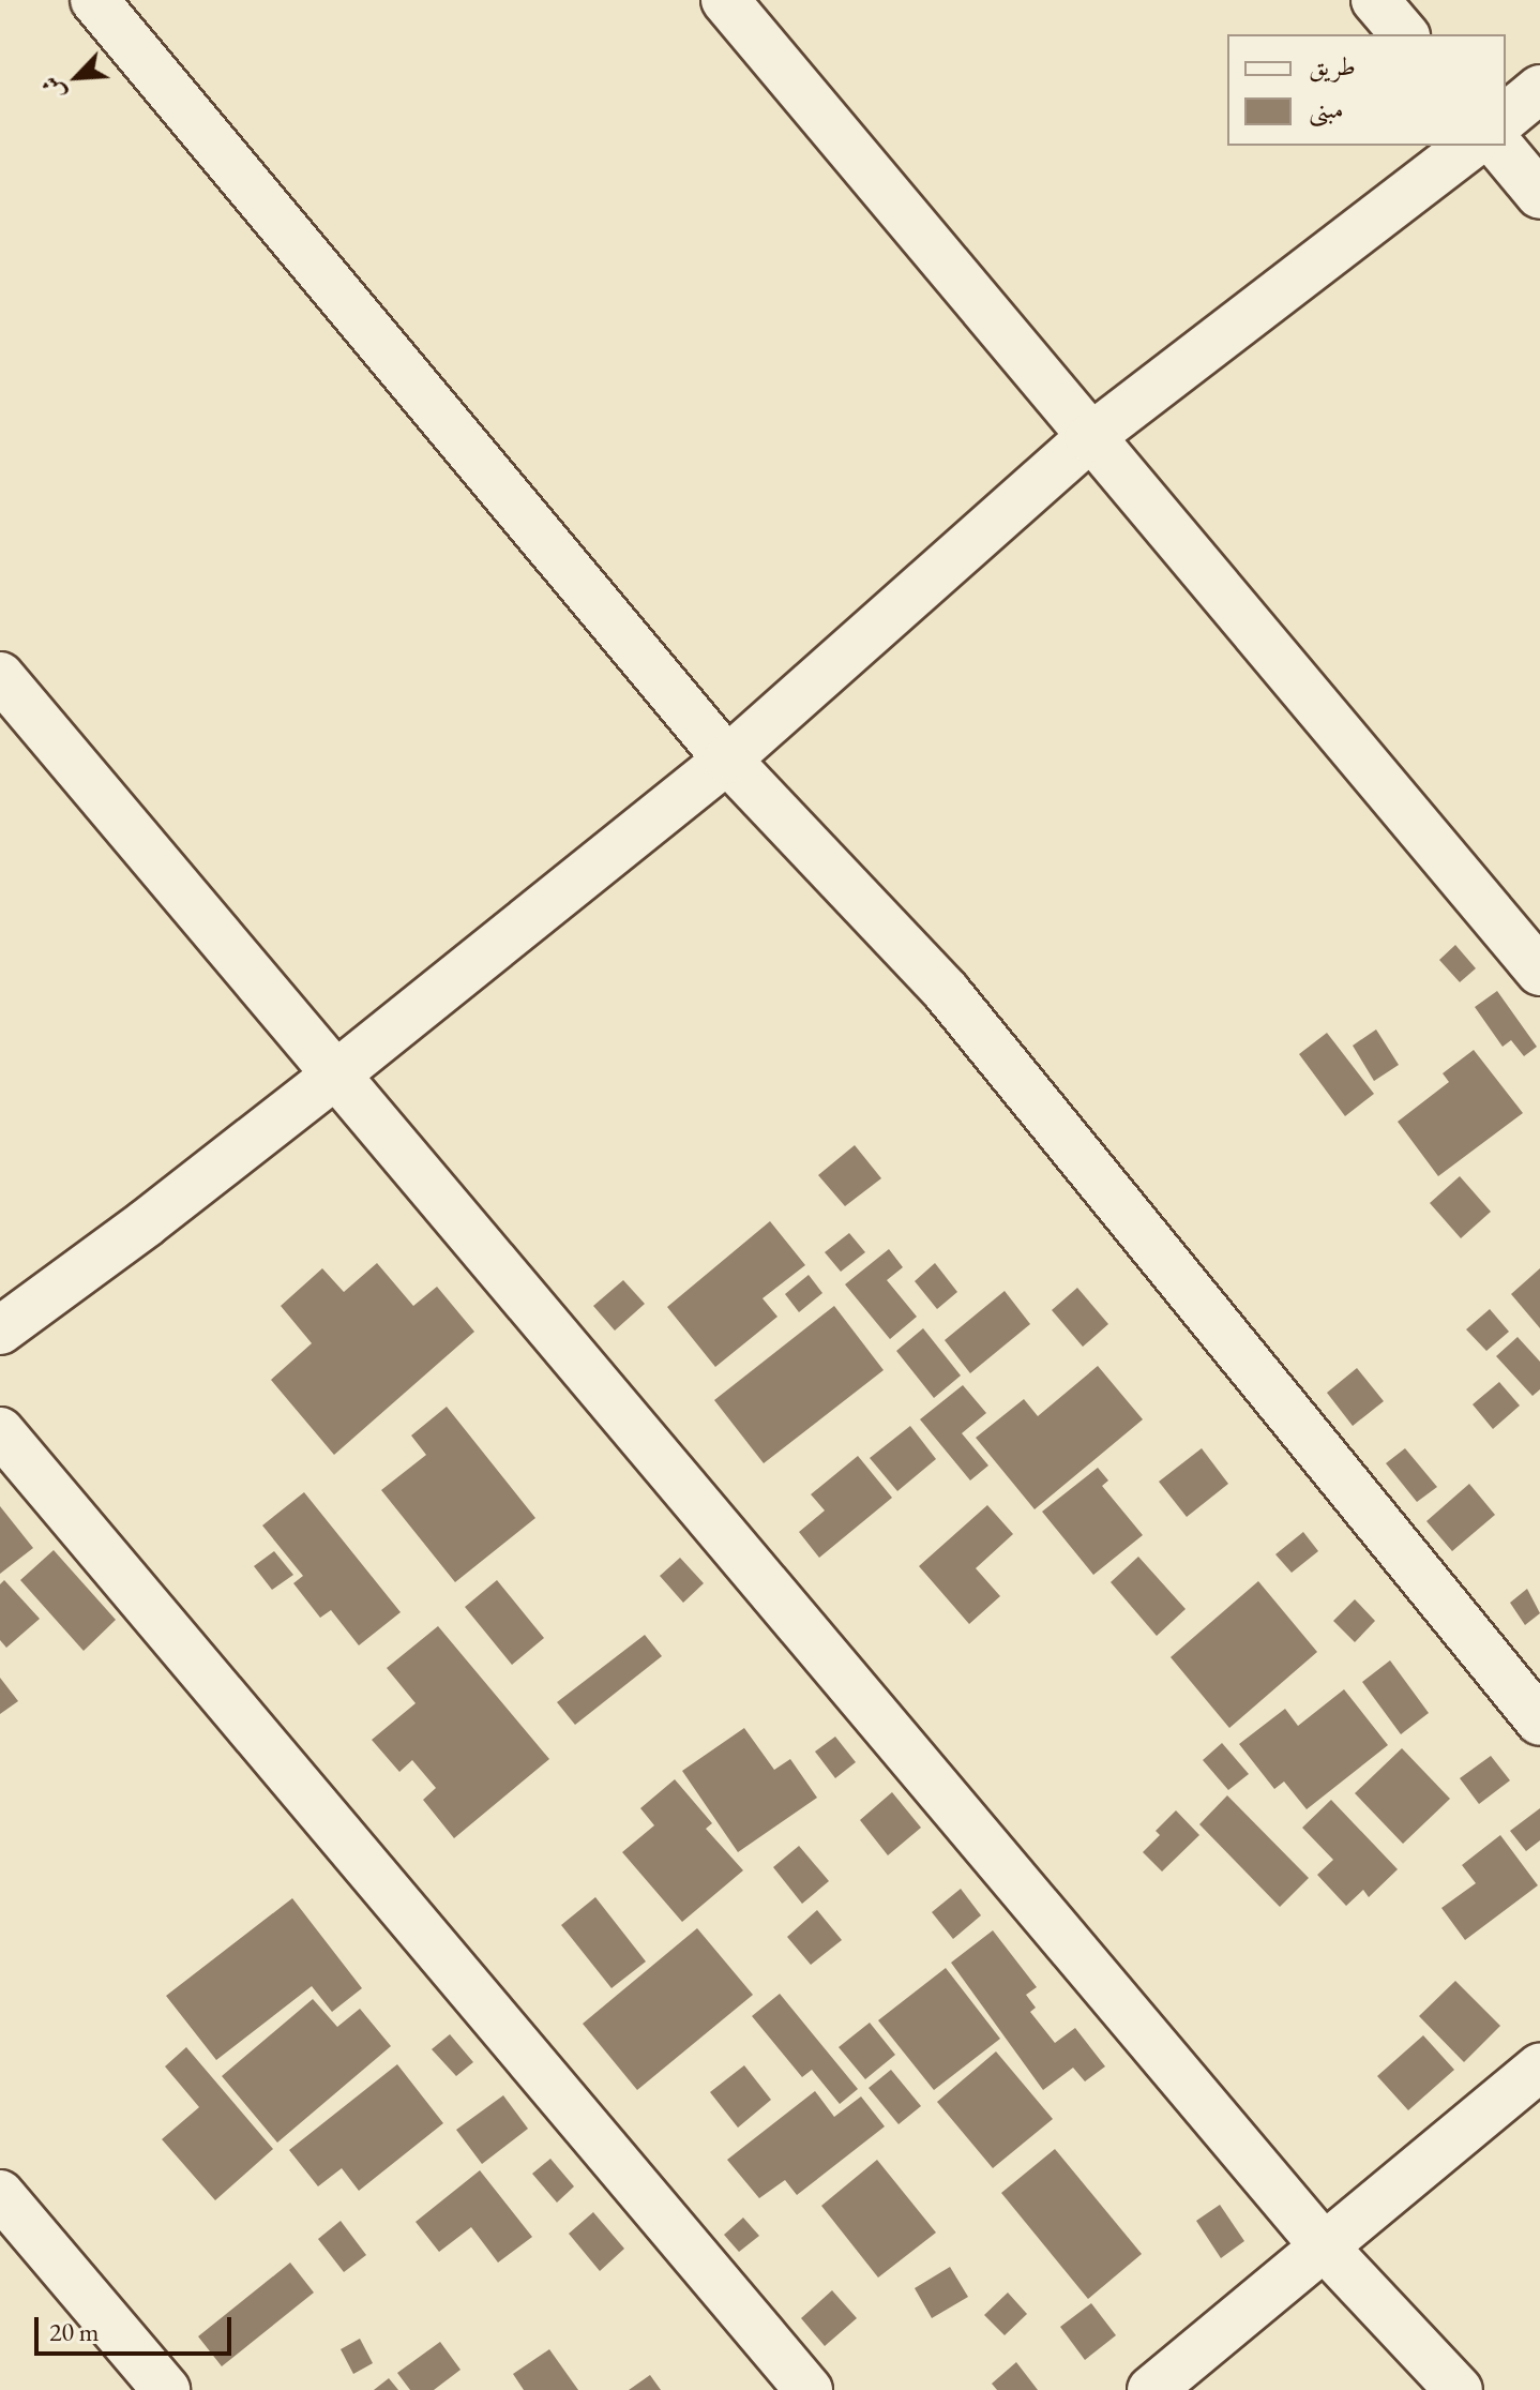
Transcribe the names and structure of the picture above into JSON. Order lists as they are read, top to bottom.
{
  "legend": ["طريق", "مبنى"],
  "scale_bar": "20 m",
  "north": "bottom left"
}
